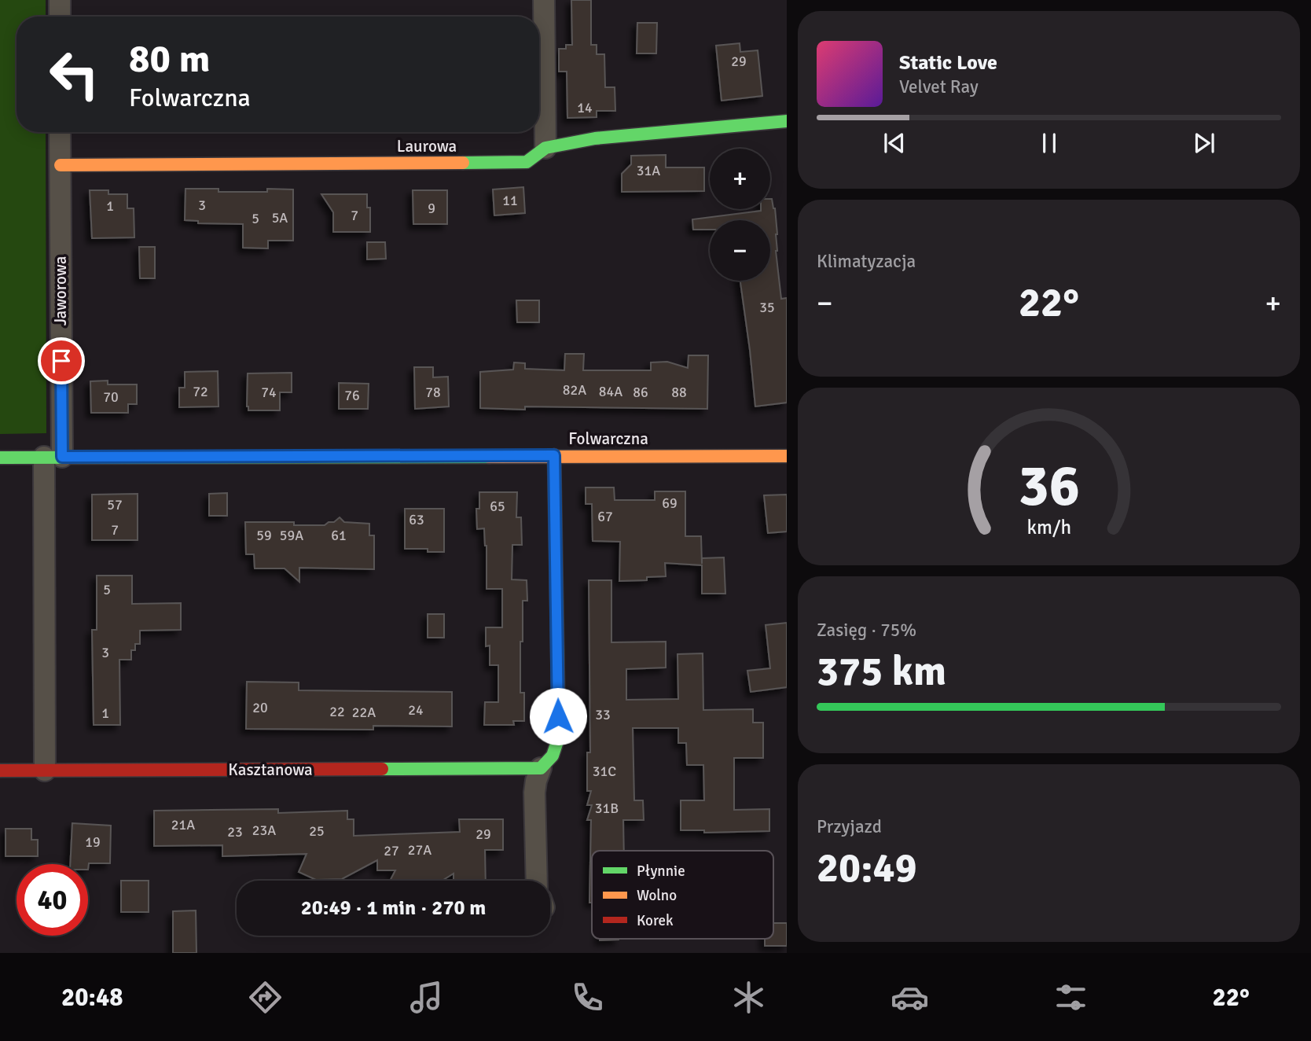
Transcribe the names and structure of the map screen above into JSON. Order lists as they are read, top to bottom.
{
  "streets": {
    "street": [
      "Laurowa",
      "Jaworowa",
      "Folwarczna",
      "Kasztanowa"
    ]
  },
  "crossings": [
    ["Laurowa", "Jaworowa"],
    ["Jaworowa", "Folwarczna"],
    ["Jaworowa", "Kasztanowa"]
  ],
  "house_numbers": [
    "29",
    "14",
    "31A",
    "11",
    "3",
    "1",
    "9",
    "7",
    "5A",
    "5",
    "35",
    "82A",
    "72",
    "84A",
    "74",
    "78",
    "86",
    "88",
    "76",
    "70",
    "69",
    "57",
    "65",
    "67",
    "63",
    "7",
    "59",
    "59A",
    "61",
    "5",
    "3",
    "20",
    "24",
    "22",
    "22A",
    "1",
    "33",
    "31C",
    "31B",
    "21A",
    "23A",
    "25",
    "23",
    "29",
    "19",
    "27A",
    "27"
  ],
  "legend": ["Płynnie", "Wolno", "Korek"],
  "page": {
    "turn": ["80 m", "Folwarczna"],
    "song": ["Static Love", "Velvet Ray"],
    "map_buttons": ["+", "−"],
    "tile": [
      "Klimatyzacja",
      ["Zasięg · 75%", "375 km"],
      ["Przyjazd", "20:49"]
    ],
    "heat": ["−", "22°", "+"],
    "limit": "40",
    "trip": "20:49 · 1 min · 270 m",
    "tabs": ["20:48", "22°"],
    "gauge": ["36", "km/h"]
  }
}
